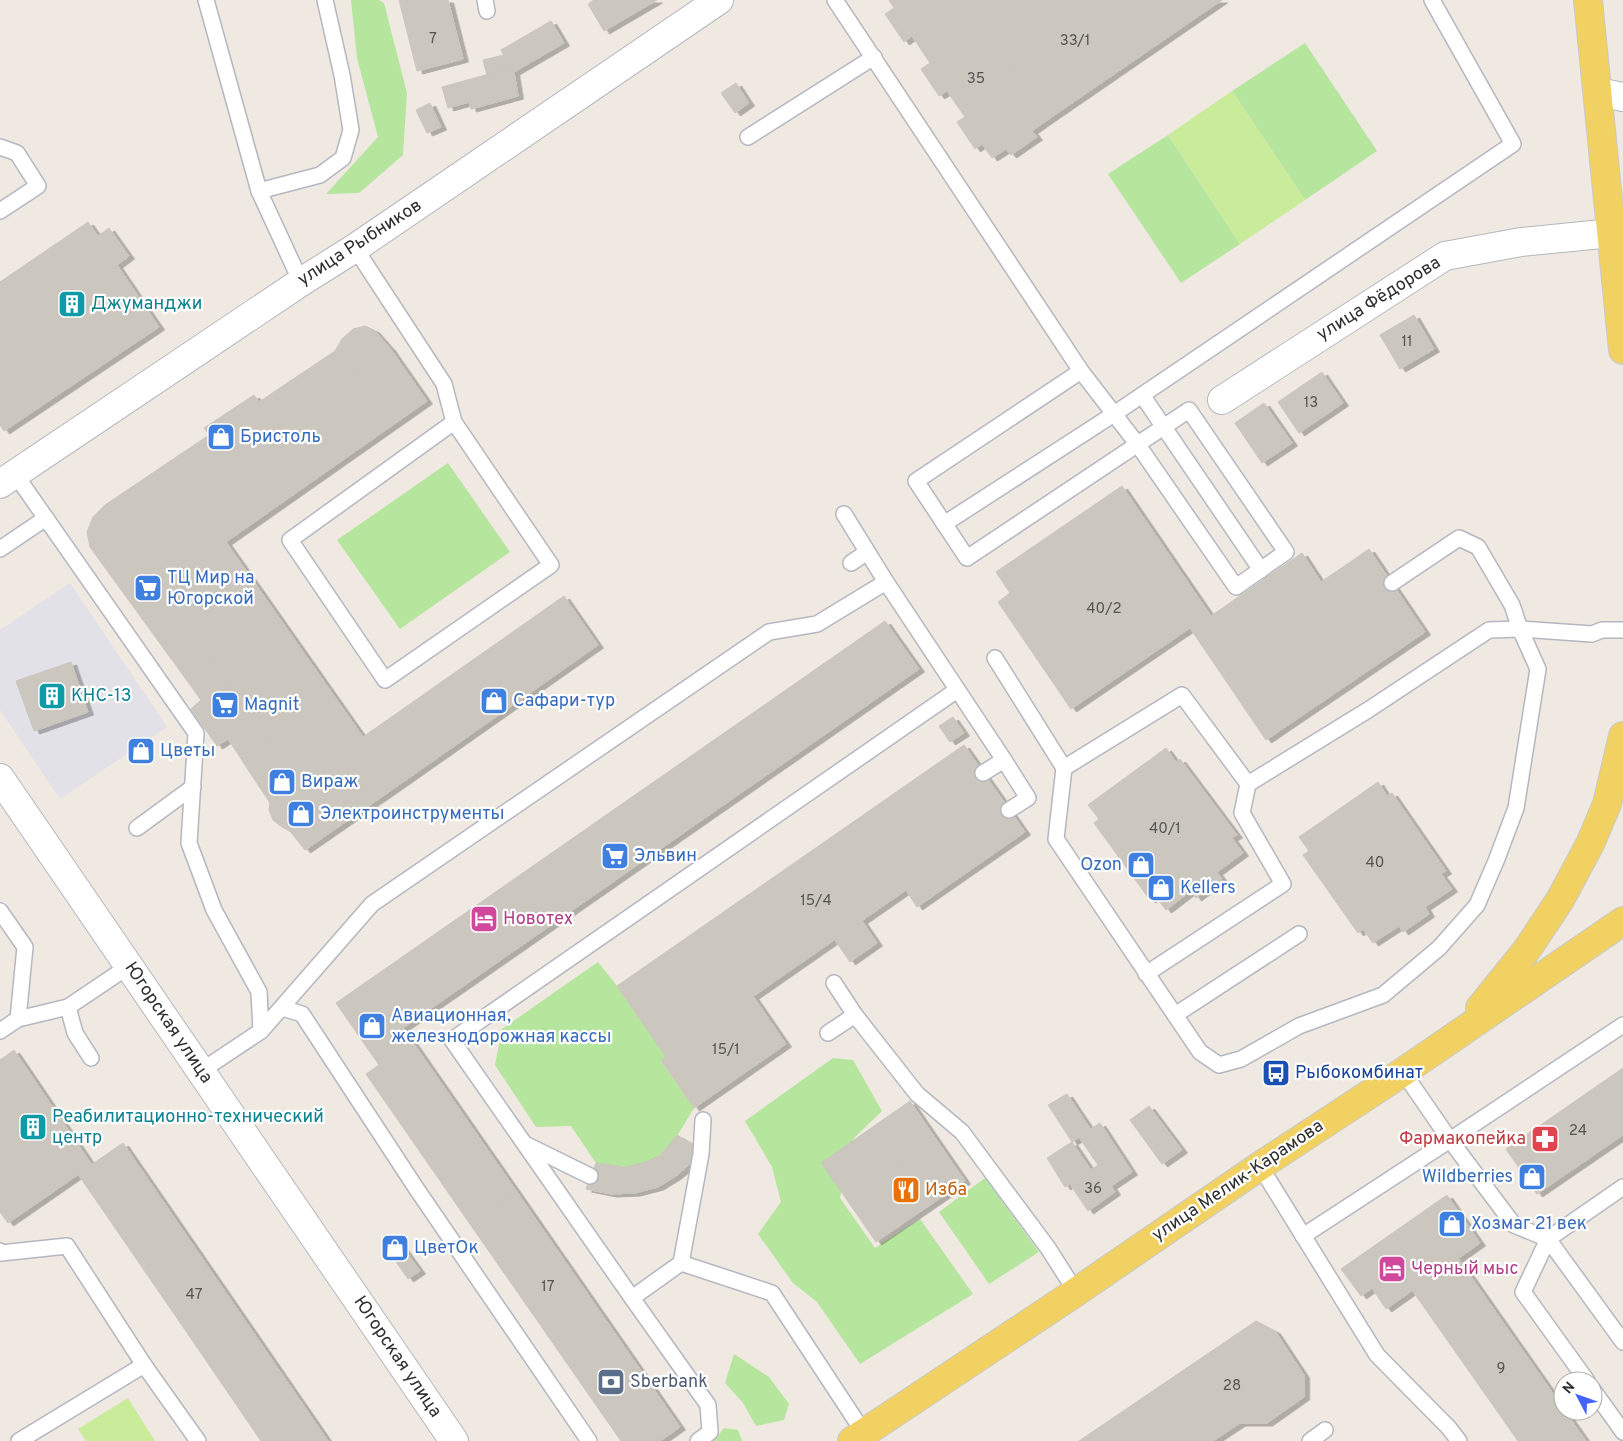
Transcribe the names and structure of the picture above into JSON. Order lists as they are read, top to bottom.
{
  "streets": {
    "main road": ["улица Мелик-Карамова"],
    "street": ["улица Рыбников", "улица Фёдорова", "Югорская улица"]
  },
  "places": {
    "building": ["Джуманджи", "КНС-13", "Реабилитационно-технический центр"],
    "shop": [
      "Бристоль",
      "Сафари-тур",
      "Цветы",
      "Вираж",
      "Электроинструменты",
      "Ozon",
      "Kellers",
      "Авиационная, железнодорожная кассы",
      "Wildberries",
      "Хозмаг 21 век",
      "ЦветОк"
    ],
    "supermarket": ["ТЦ Мир на Югорской", "Magnit", "Эльвин"],
    "hotel": ["Новотех", "Черный мыс"],
    "bus stop": ["Рыбокомбинат"],
    "pharmacy": ["Фармакопейка"],
    "restaurant": ["Изба"],
    "bank": ["Sberbank"]
  },
  "house_numbers": [
    "7",
    "33/1",
    "35",
    "11",
    "13",
    "40/2",
    "40/1",
    "40",
    "15/4",
    "15/1",
    "24",
    "36",
    "17",
    "47",
    "9",
    "28"
  ],
  "north": "top left"
}
